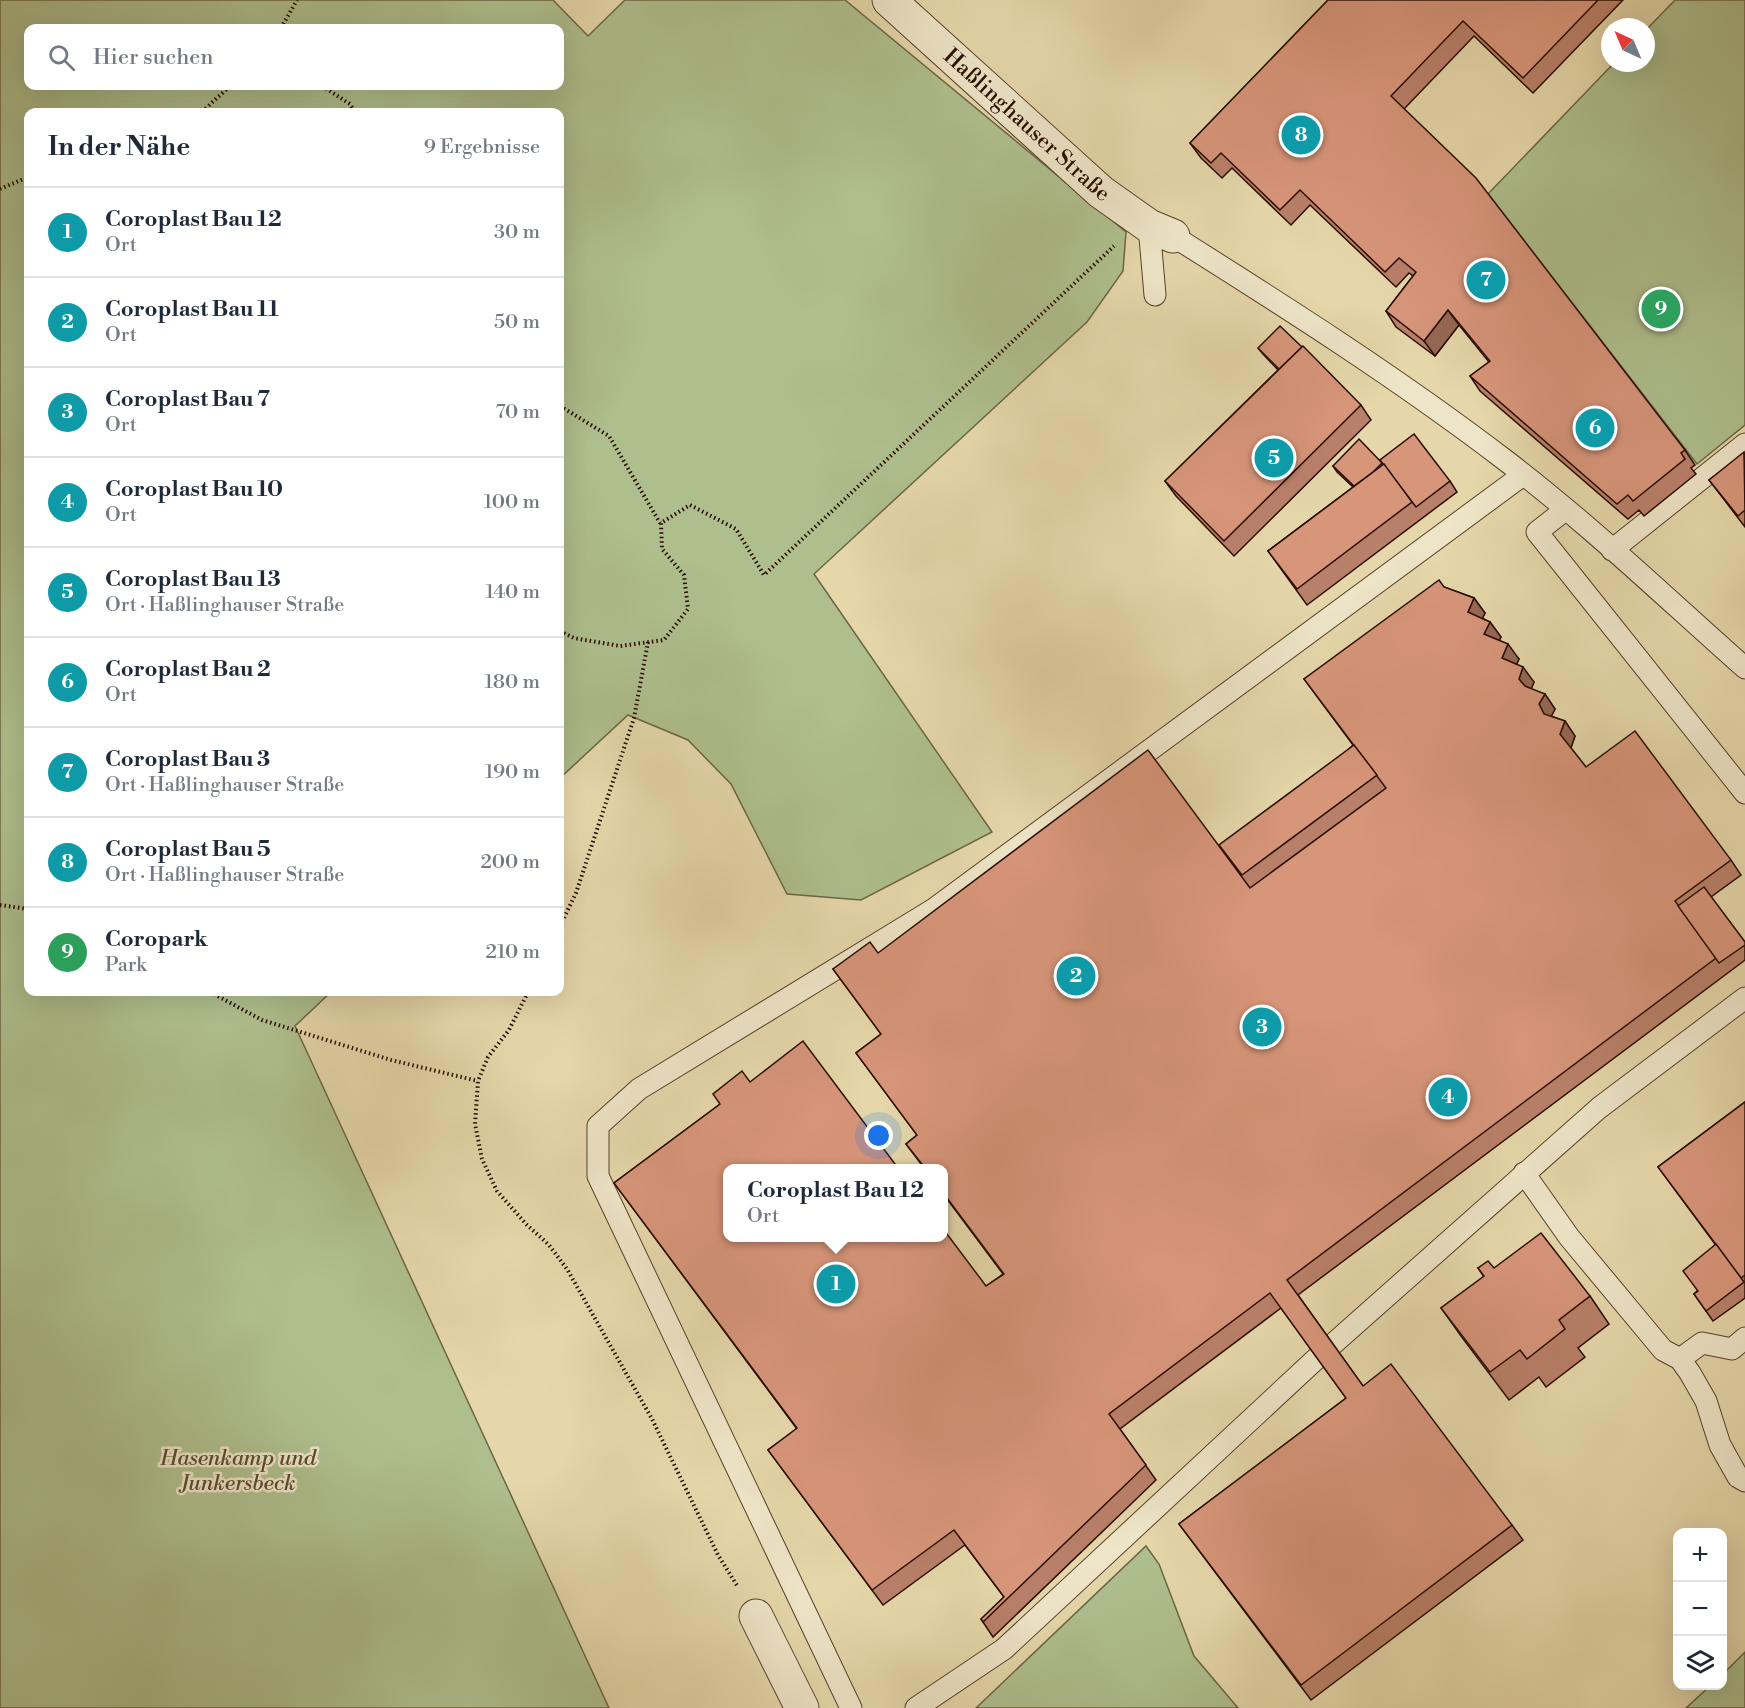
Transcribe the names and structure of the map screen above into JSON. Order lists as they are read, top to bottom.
{
  "streets": {
    "street": ["Haßlinghauser Straße"]
  },
  "parks": ["Hasenkamp und Junkersbeck"],
  "north": "top left",
  "page": {
    "search": "Hier suchen",
    "heading": ["In der Nähe", "9 Ergebnisse"],
    "pins": [
      "8",
      "7",
      "9",
      "6",
      "5",
      "2",
      "3",
      "4",
      "1"
    ],
    "list": [
      {
        "mark": "1",
        "name": "Coroplast Bau 12",
        "note": "Ort",
        "value": "30 m"
      },
      {
        "mark": "2",
        "name": "Coroplast Bau 11",
        "note": "Ort",
        "value": "50 m"
      },
      {
        "mark": "3",
        "name": "Coroplast Bau 7",
        "note": "Ort",
        "value": "70 m"
      },
      {
        "mark": "4",
        "name": "Coroplast Bau 10",
        "note": "Ort",
        "value": "100 m"
      },
      {
        "mark": "5",
        "name": "Coroplast Bau 13",
        "note": "Ort · Haßlinghauser Straße",
        "value": "140 m"
      },
      {
        "mark": "6",
        "name": "Coroplast Bau 2",
        "note": "Ort",
        "value": "180 m"
      },
      {
        "mark": "7",
        "name": "Coroplast Bau 3",
        "note": "Ort · Haßlinghauser Straße",
        "value": "190 m"
      },
      {
        "mark": "8",
        "name": "Coroplast Bau 5",
        "note": "Ort · Haßlinghauser Straße",
        "value": "200 m"
      },
      {
        "mark": "9",
        "name": "Coropark",
        "note": "Park",
        "value": "210 m"
      }
    ],
    "popup": ["Coroplast Bau 12", "Ort"],
    "map_buttons": ["+", "−"]
  }
}
